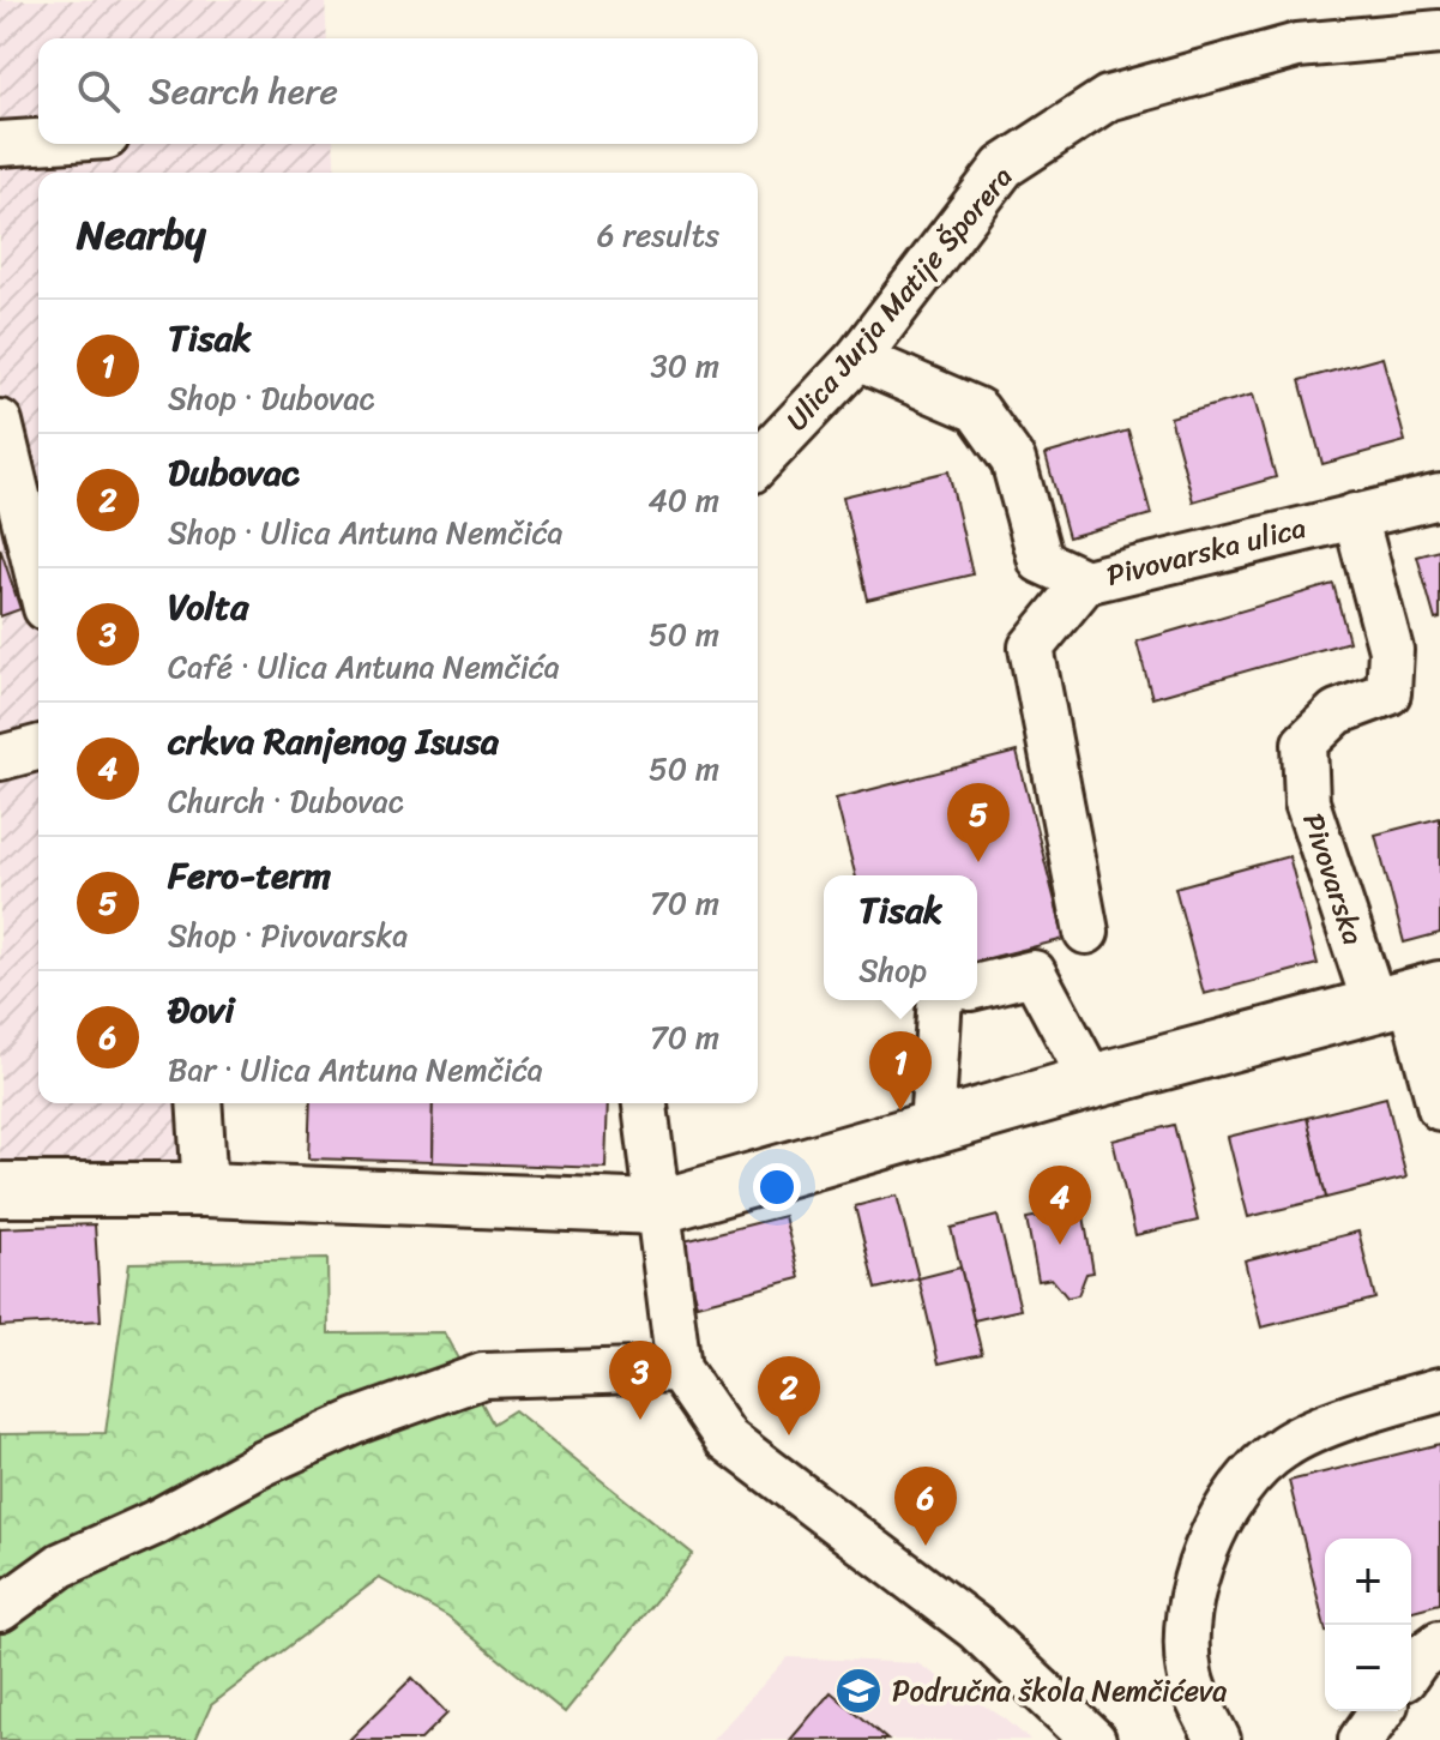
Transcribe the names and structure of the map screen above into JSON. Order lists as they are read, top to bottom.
{
  "streets": {
    "street": ["Ulica Jurja Matije Šporera", "Pivovarska ulica", "Pivovarska"]
  },
  "crossings": [
    ["Ulica Jurja Matije Šporera", "Pivovarska ulica"],
    ["Pivovarska ulica", "Pivovarska"]
  ],
  "places": {
    "school or university": ["Područna škola Nemčićeva"]
  },
  "page": {
    "search": "Search here",
    "heading": ["Nearby", "6 results"],
    "list": [
      {
        "mark": "1",
        "name": "Tisak",
        "note": "Shop · Dubovac",
        "value": "30 m"
      },
      {
        "mark": "2",
        "name": "Dubovac",
        "note": "Shop · Ulica Antuna Nemčića",
        "value": "40 m"
      },
      {
        "mark": "3",
        "name": "Volta",
        "note": "Café · Ulica Antuna Nemčića",
        "value": "50 m"
      },
      {
        "mark": "4",
        "name": "crkva Ranjenog Isusa",
        "note": "Church · Dubovac",
        "value": "50 m"
      },
      {
        "mark": "5",
        "name": "Fero-term",
        "note": "Shop · Pivovarska",
        "value": "70 m"
      },
      {
        "mark": "6",
        "name": "Đovi",
        "note": "Bar · Ulica Antuna Nemčića",
        "value": "70 m"
      }
    ],
    "pins": [
      "5",
      "1",
      "4",
      "3",
      "2",
      "6"
    ],
    "popup": ["Tisak", "Shop"],
    "map_buttons": ["+", "−"]
  }
}
